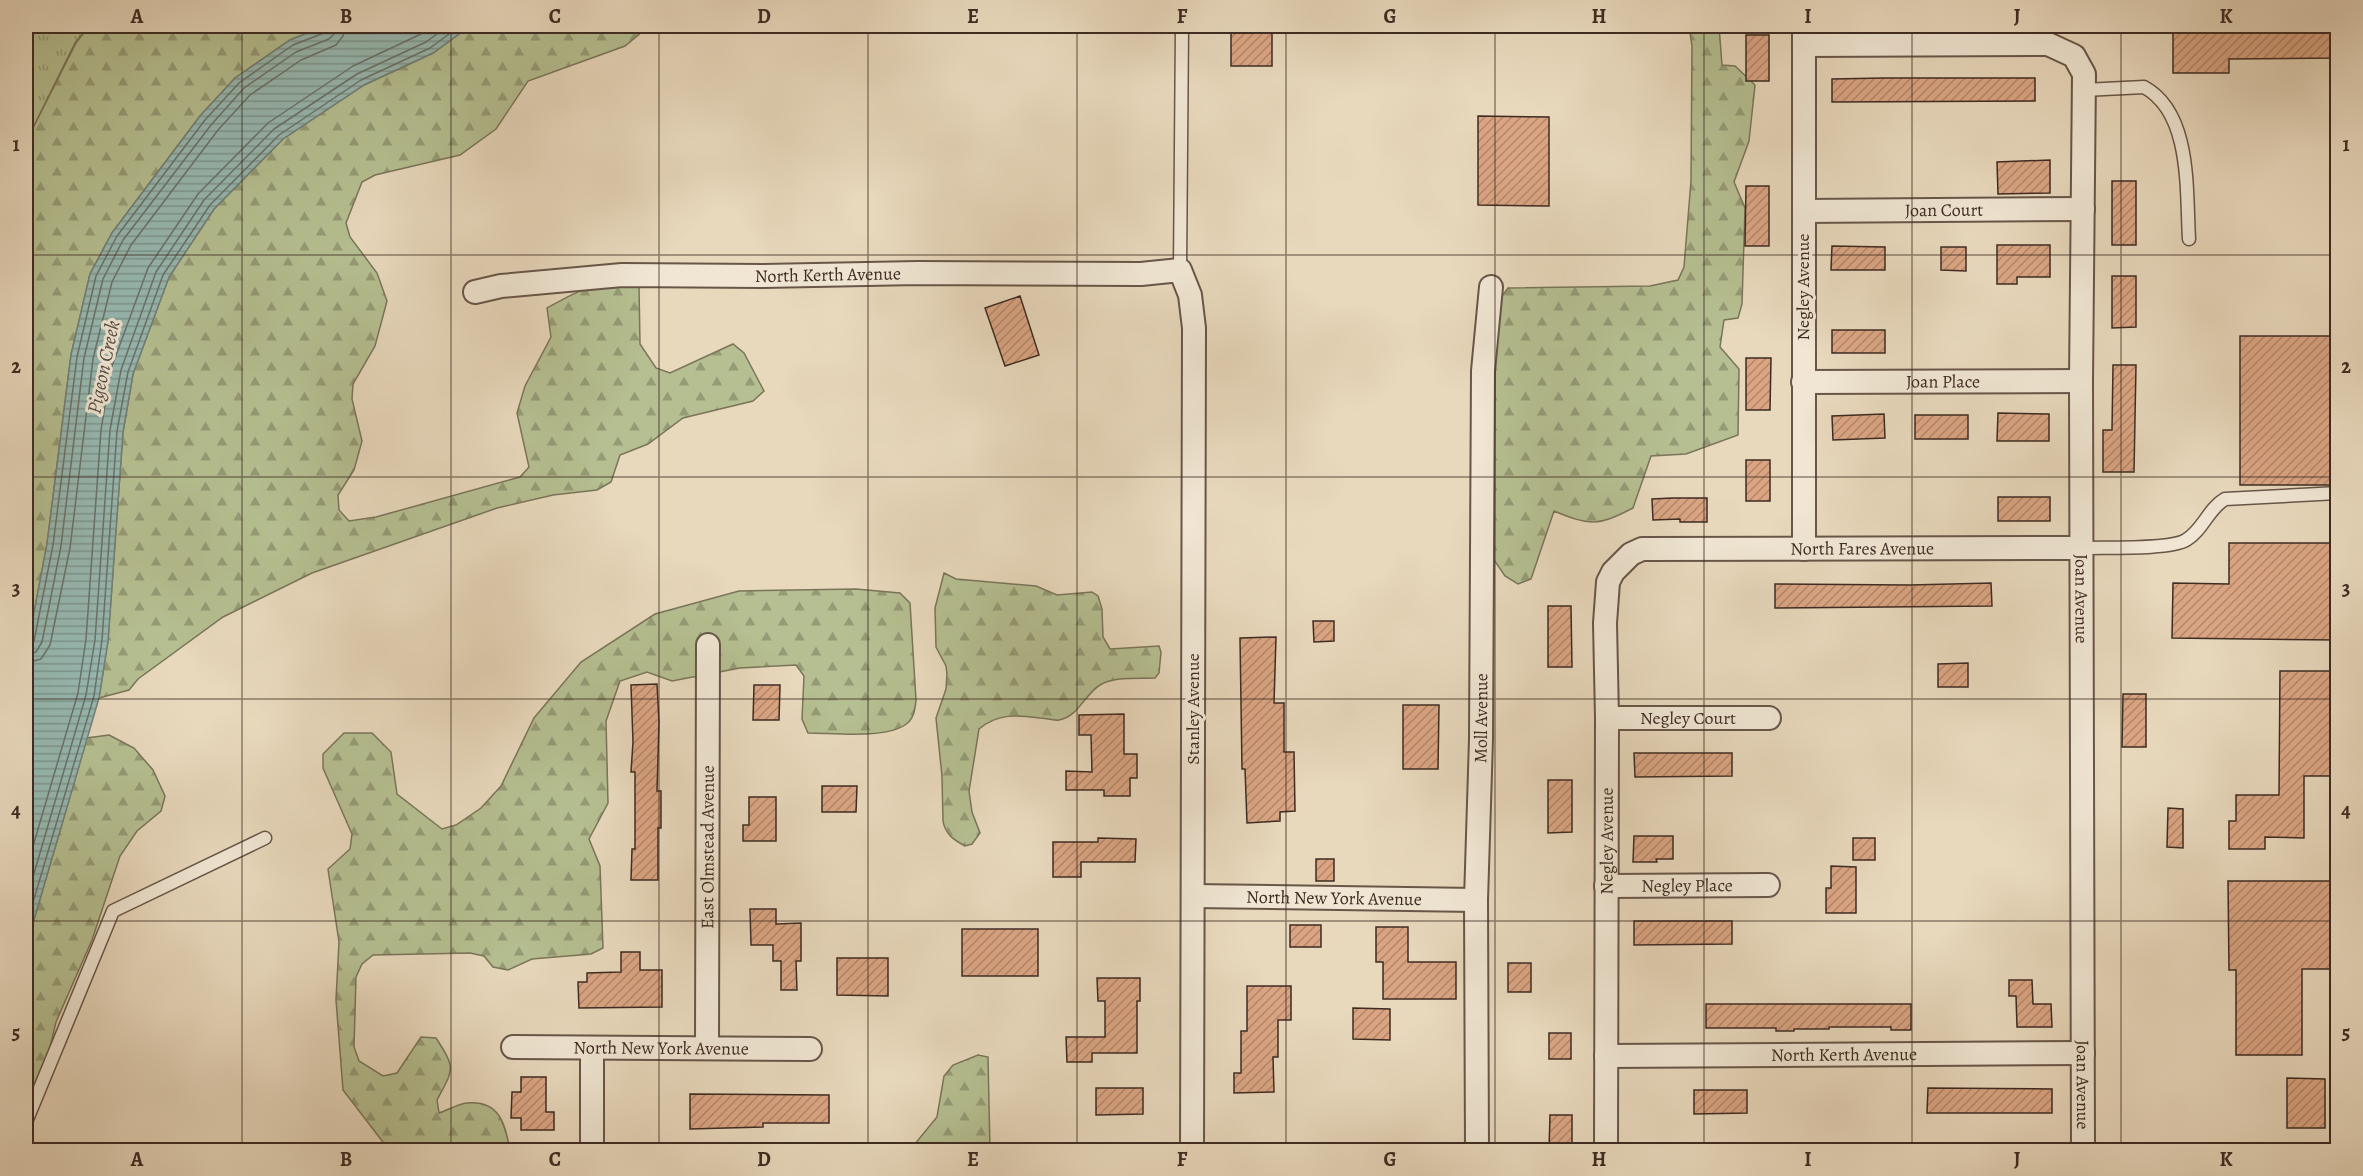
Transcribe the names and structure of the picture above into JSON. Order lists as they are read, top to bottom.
{
  "streets": {
    "street": [
      "Joan Court",
      "North Kerth Avenue",
      "Negley Avenue",
      "Joan Place",
      "North Fares Avenue",
      "Joan Avenue",
      "Stanley Avenue",
      "Negley Court",
      "Moll Avenue",
      "East Olmstead Avenue",
      "Negley Place",
      "North New York Avenue"
    ]
  },
  "crossings": [
    ["Joan Court", "Negley Avenue"],
    ["Joan Court", "Joan Avenue"],
    ["North Kerth Avenue", "Negley Avenue"],
    ["North Kerth Avenue", "Joan Avenue"],
    ["North Kerth Avenue", "Stanley Avenue"],
    ["Negley Avenue", "Joan Place"],
    ["Negley Avenue", "North Fares Avenue"],
    ["Negley Avenue", "Joan Avenue"],
    ["Negley Avenue", "Negley Court"],
    ["Negley Avenue", "Negley Place"],
    ["Joan Place", "Joan Avenue"],
    ["North Fares Avenue", "Joan Avenue"],
    ["Stanley Avenue", "North New York Avenue"],
    ["Moll Avenue", "North New York Avenue"],
    ["East Olmstead Avenue", "North New York Avenue"]
  ],
  "water": ["Pigeon Creek"],
  "grid": {
    "columns": [
      "A",
      "B",
      "C",
      "D",
      "E",
      "F",
      "G",
      "H",
      "I",
      "J",
      "K"
    ],
    "rows": [
      "1",
      "2",
      "3",
      "4",
      "5"
    ]
  }
}
